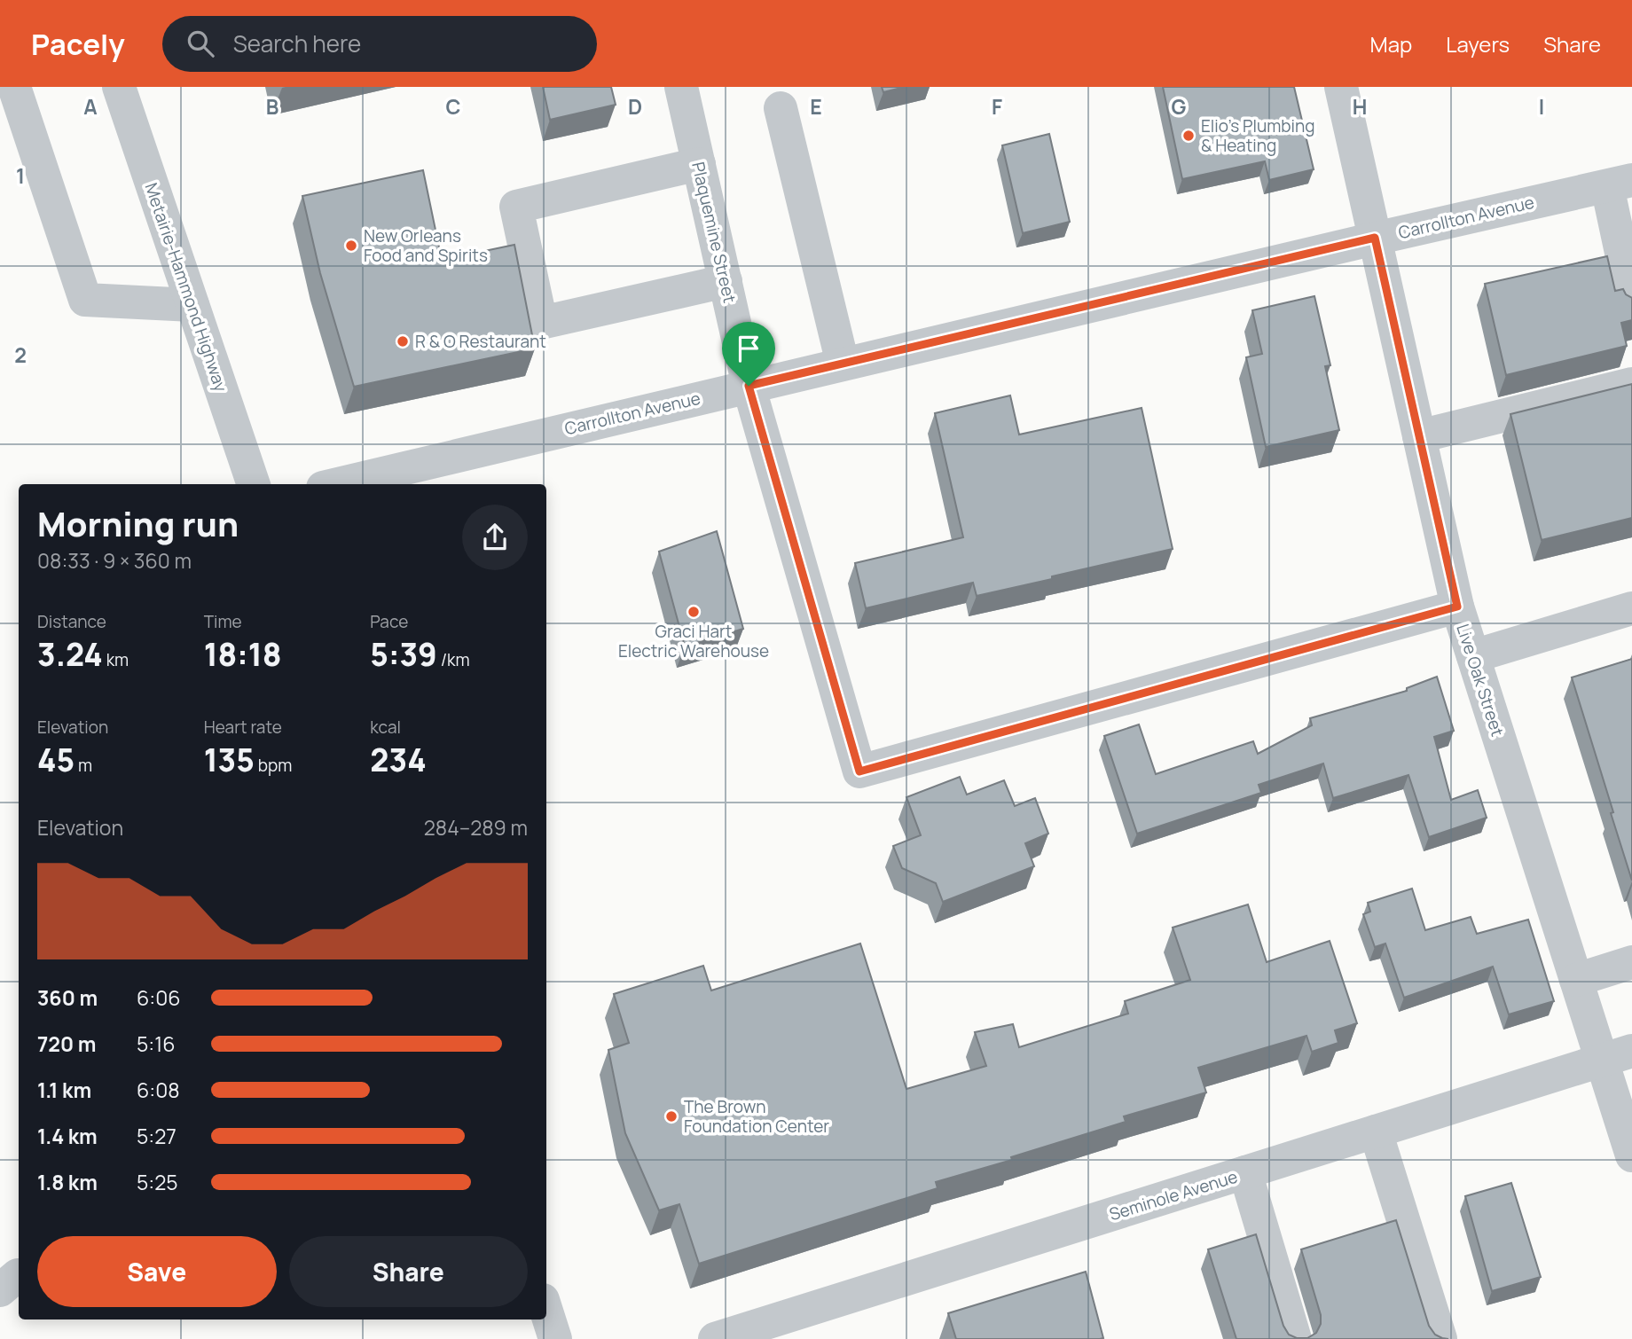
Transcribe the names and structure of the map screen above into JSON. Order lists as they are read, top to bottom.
{
  "streets": {
    "street": [
      "Carrollton Avenue",
      "Plaquemine Street",
      "Metairie-Hammond Highway",
      "Live Oak Street",
      "Seminole Avenue"
    ]
  },
  "crossings": [
    ["Carrollton Avenue", "Plaquemine Street"],
    ["Carrollton Avenue", "Live Oak Street"],
    ["Plaquemine Street", "Live Oak Street"],
    ["Live Oak Street", "Seminole Avenue"]
  ],
  "places": [
    "Elio's Plumbing & Heating",
    "New Orleans Food and Spirits",
    "R & O Restaurant",
    "Graci Hart Electric Warehouse",
    "The Brown Foundation Center"
  ],
  "page": {
    "header": "Pacely",
    "search": "Search here",
    "nav": ["Map", "Layers", "Share"],
    "heading": ["Morning run", "08:33 · 9 × 360 m"],
    "stats": [
      ["Distance", "3.24 km"],
      ["Time", "18:18"],
      ["Pace", "5:39 /km"],
      ["Elevation", "45 m"],
      ["Heart rate", "135 bpm"],
      ["kcal", "234"]
    ],
    "chart": ["Elevation", "284–289 m"],
    "list": [
      {
        "name": "360 m",
        "note": "6:06"
      },
      {
        "name": "720 m",
        "note": "5:16"
      },
      {
        "name": "1.1 km",
        "note": "6:08"
      },
      {
        "name": "1.4 km",
        "note": "5:27"
      },
      {
        "name": "1.8 km",
        "note": "5:25"
      }
    ],
    "buttons": ["Save", "Share"]
  },
  "grid": {
    "columns": [
      "A",
      "B",
      "C",
      "D",
      "E",
      "F",
      "G",
      "H",
      "I"
    ],
    "rows": ["1", "2"]
  }
}
